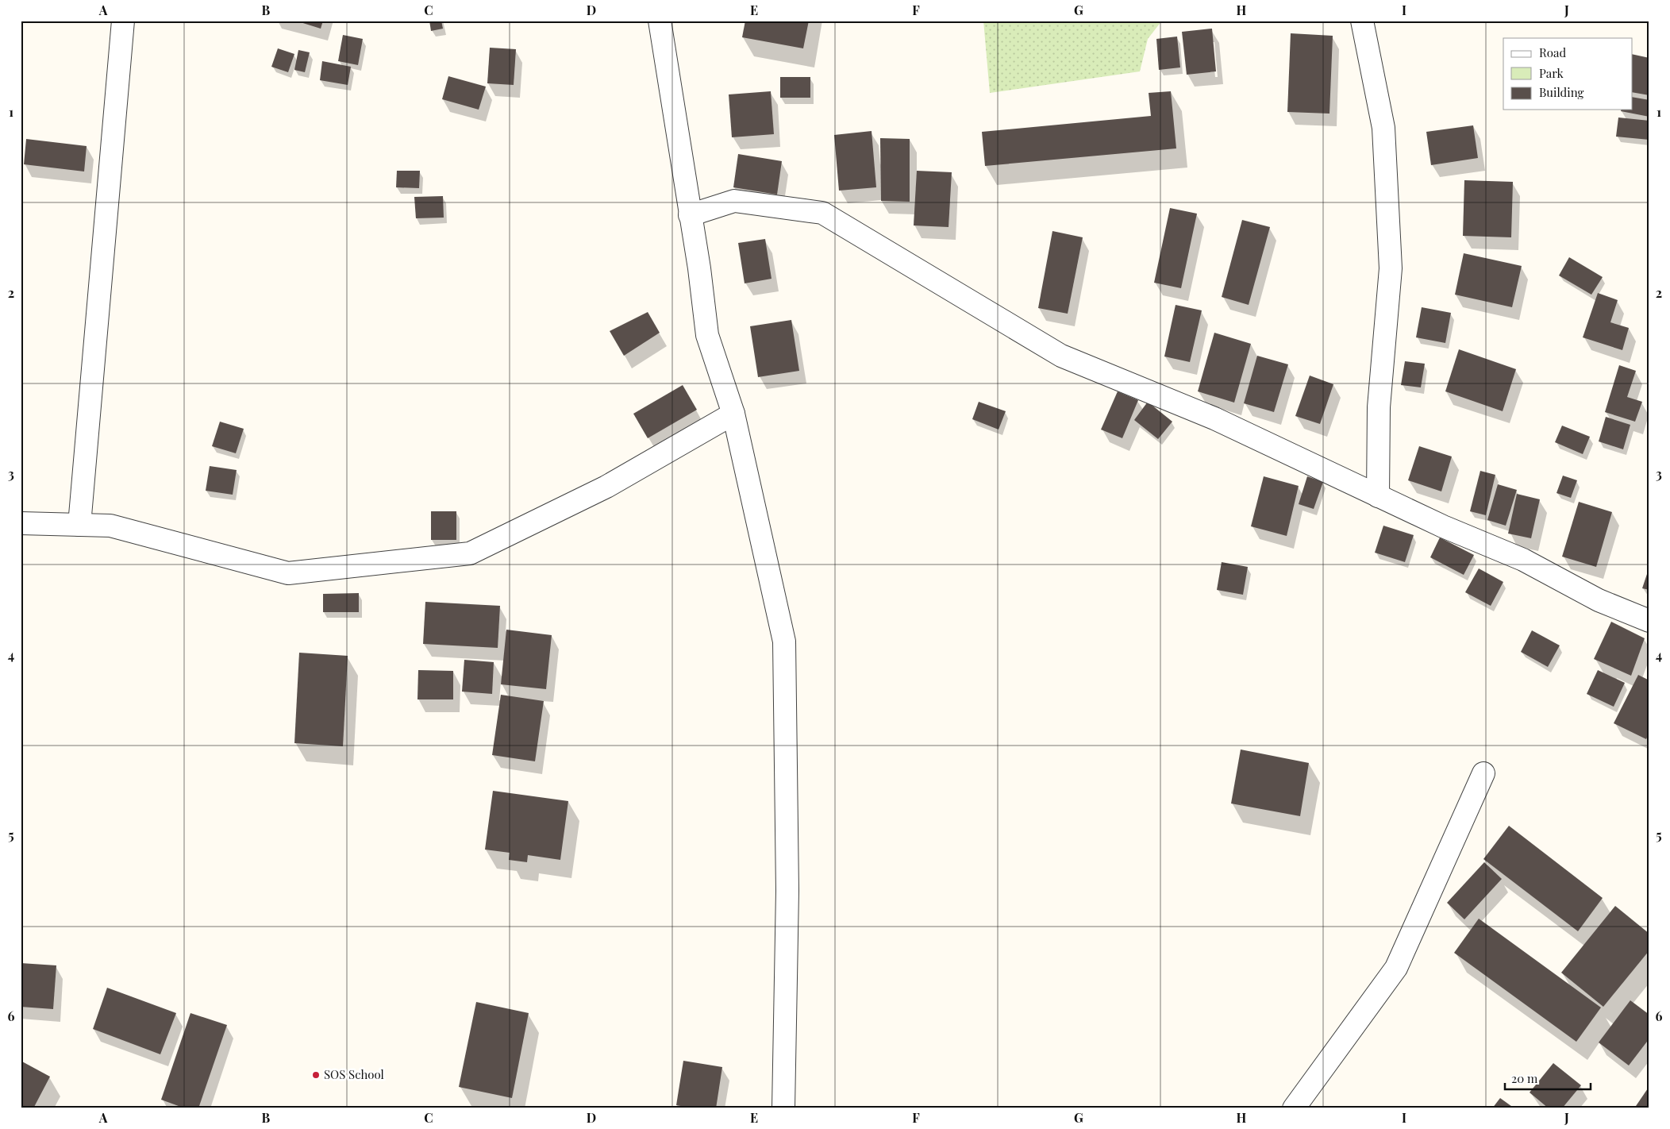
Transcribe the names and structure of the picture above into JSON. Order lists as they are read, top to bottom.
{
  "places": ["SOS School"],
  "legend": ["Road", "Park", "Building"],
  "scale_bar": "20 m",
  "grid": {
    "columns": [
      "A",
      "B",
      "C",
      "D",
      "E",
      "F",
      "G",
      "H",
      "I",
      "J"
    ],
    "rows": [
      "1",
      "2",
      "3",
      "4",
      "5",
      "6"
    ]
  }
}
